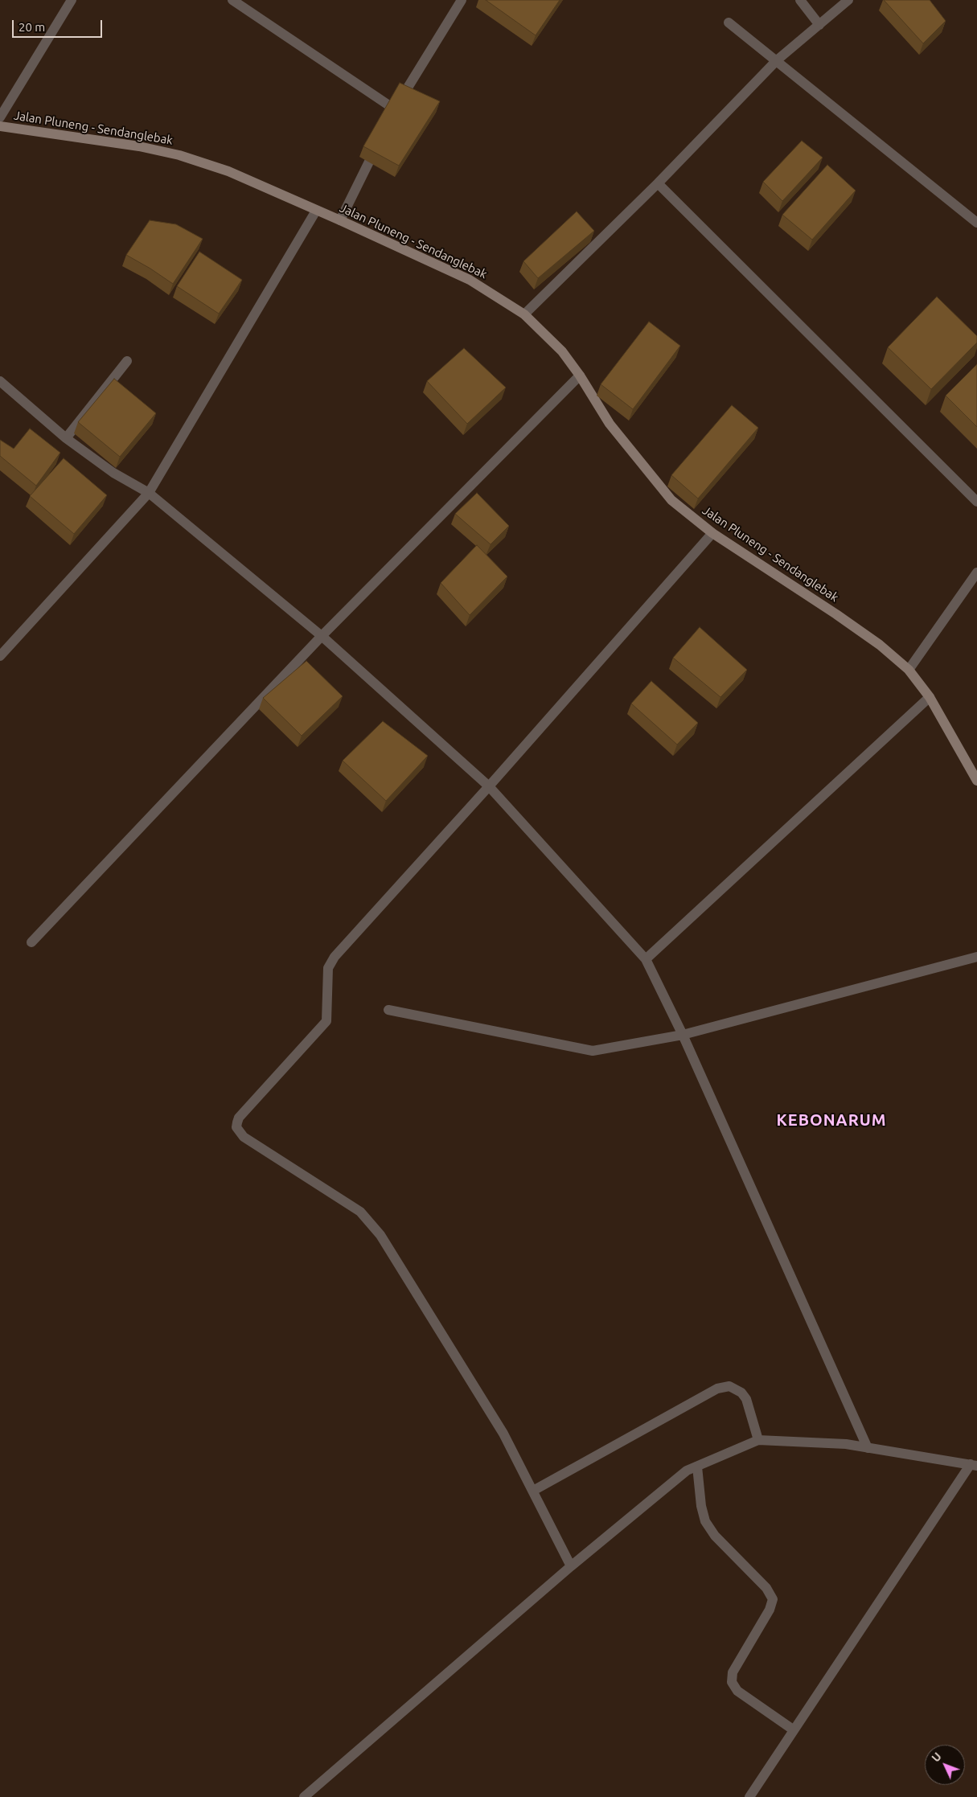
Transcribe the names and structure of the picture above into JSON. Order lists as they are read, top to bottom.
{
  "streets": {
    "street": ["Jalan Pluneng - Sendanglebak"]
  },
  "districts": ["KEBONARUM"],
  "scale_bar": "20 m",
  "north": "top left"
}
